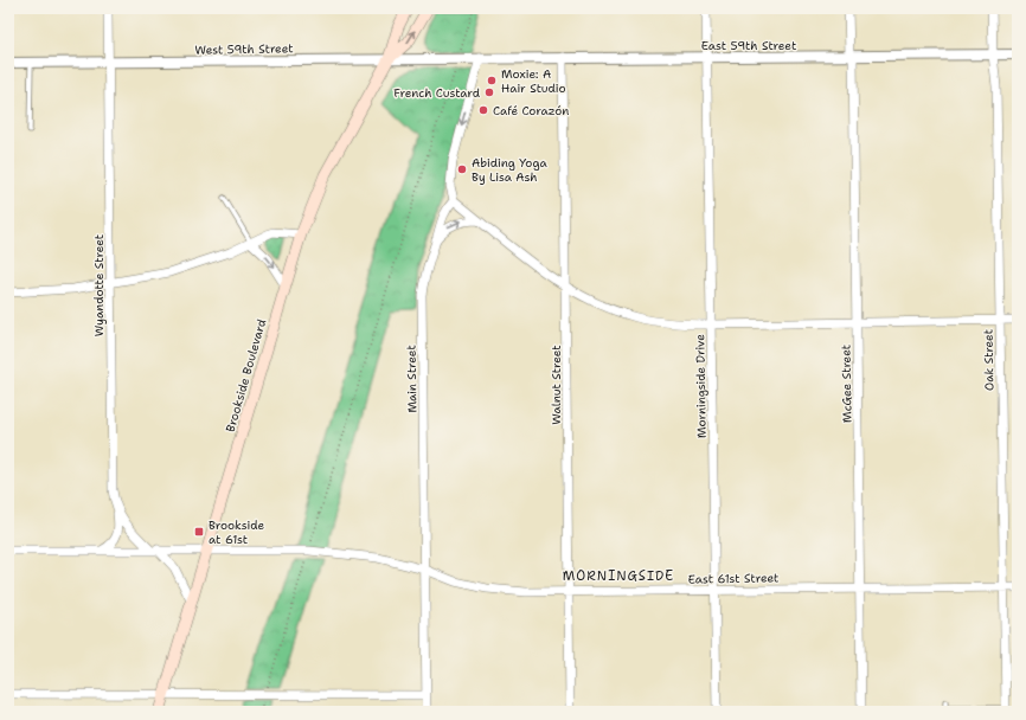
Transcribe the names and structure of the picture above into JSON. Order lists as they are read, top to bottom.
{
  "streets": {
    "main road": ["Brookside Boulevard"],
    "street": [
      "East 59th Street",
      "West 59th Street",
      "Wyandotte Street",
      "Oak Street",
      "Main Street",
      "McGee Street",
      "Walnut Street",
      "Morningside Drive",
      "East 61st Street"
    ]
  },
  "crossings": [
    ["East 59th Street", "West 59th Street"],
    ["East 59th Street", "Oak Street"],
    ["East 59th Street", "McGee Street"],
    ["East 59th Street", "Walnut Street"],
    ["West 59th Street", "Wyandotte Street"],
    ["West 59th Street", "Brookside Boulevard"],
    ["Wyandotte Street", "Brookside Boulevard"],
    ["Wyandotte Street", "East 61st Street"],
    ["Oak Street", "East 61st Street"],
    ["Brookside Boulevard", "East 61st Street"],
    ["Main Street", "Morningside Drive"],
    ["Main Street", "East 61st Street"],
    ["McGee Street", "East 61st Street"],
    ["Walnut Street", "Morningside Drive"],
    ["Walnut Street", "East 61st Street"],
    ["Morningside Drive", "East 61st Street"]
  ],
  "districts": ["MORNINGSIDE"],
  "places": {
    "other": [
      "Moxie: A Hair Studio",
      "French Custard",
      "Café Corazón",
      "Abiding Yoga By Lisa Ash"
    ],
    "transit": ["Brookside at 61st"]
  }
}
